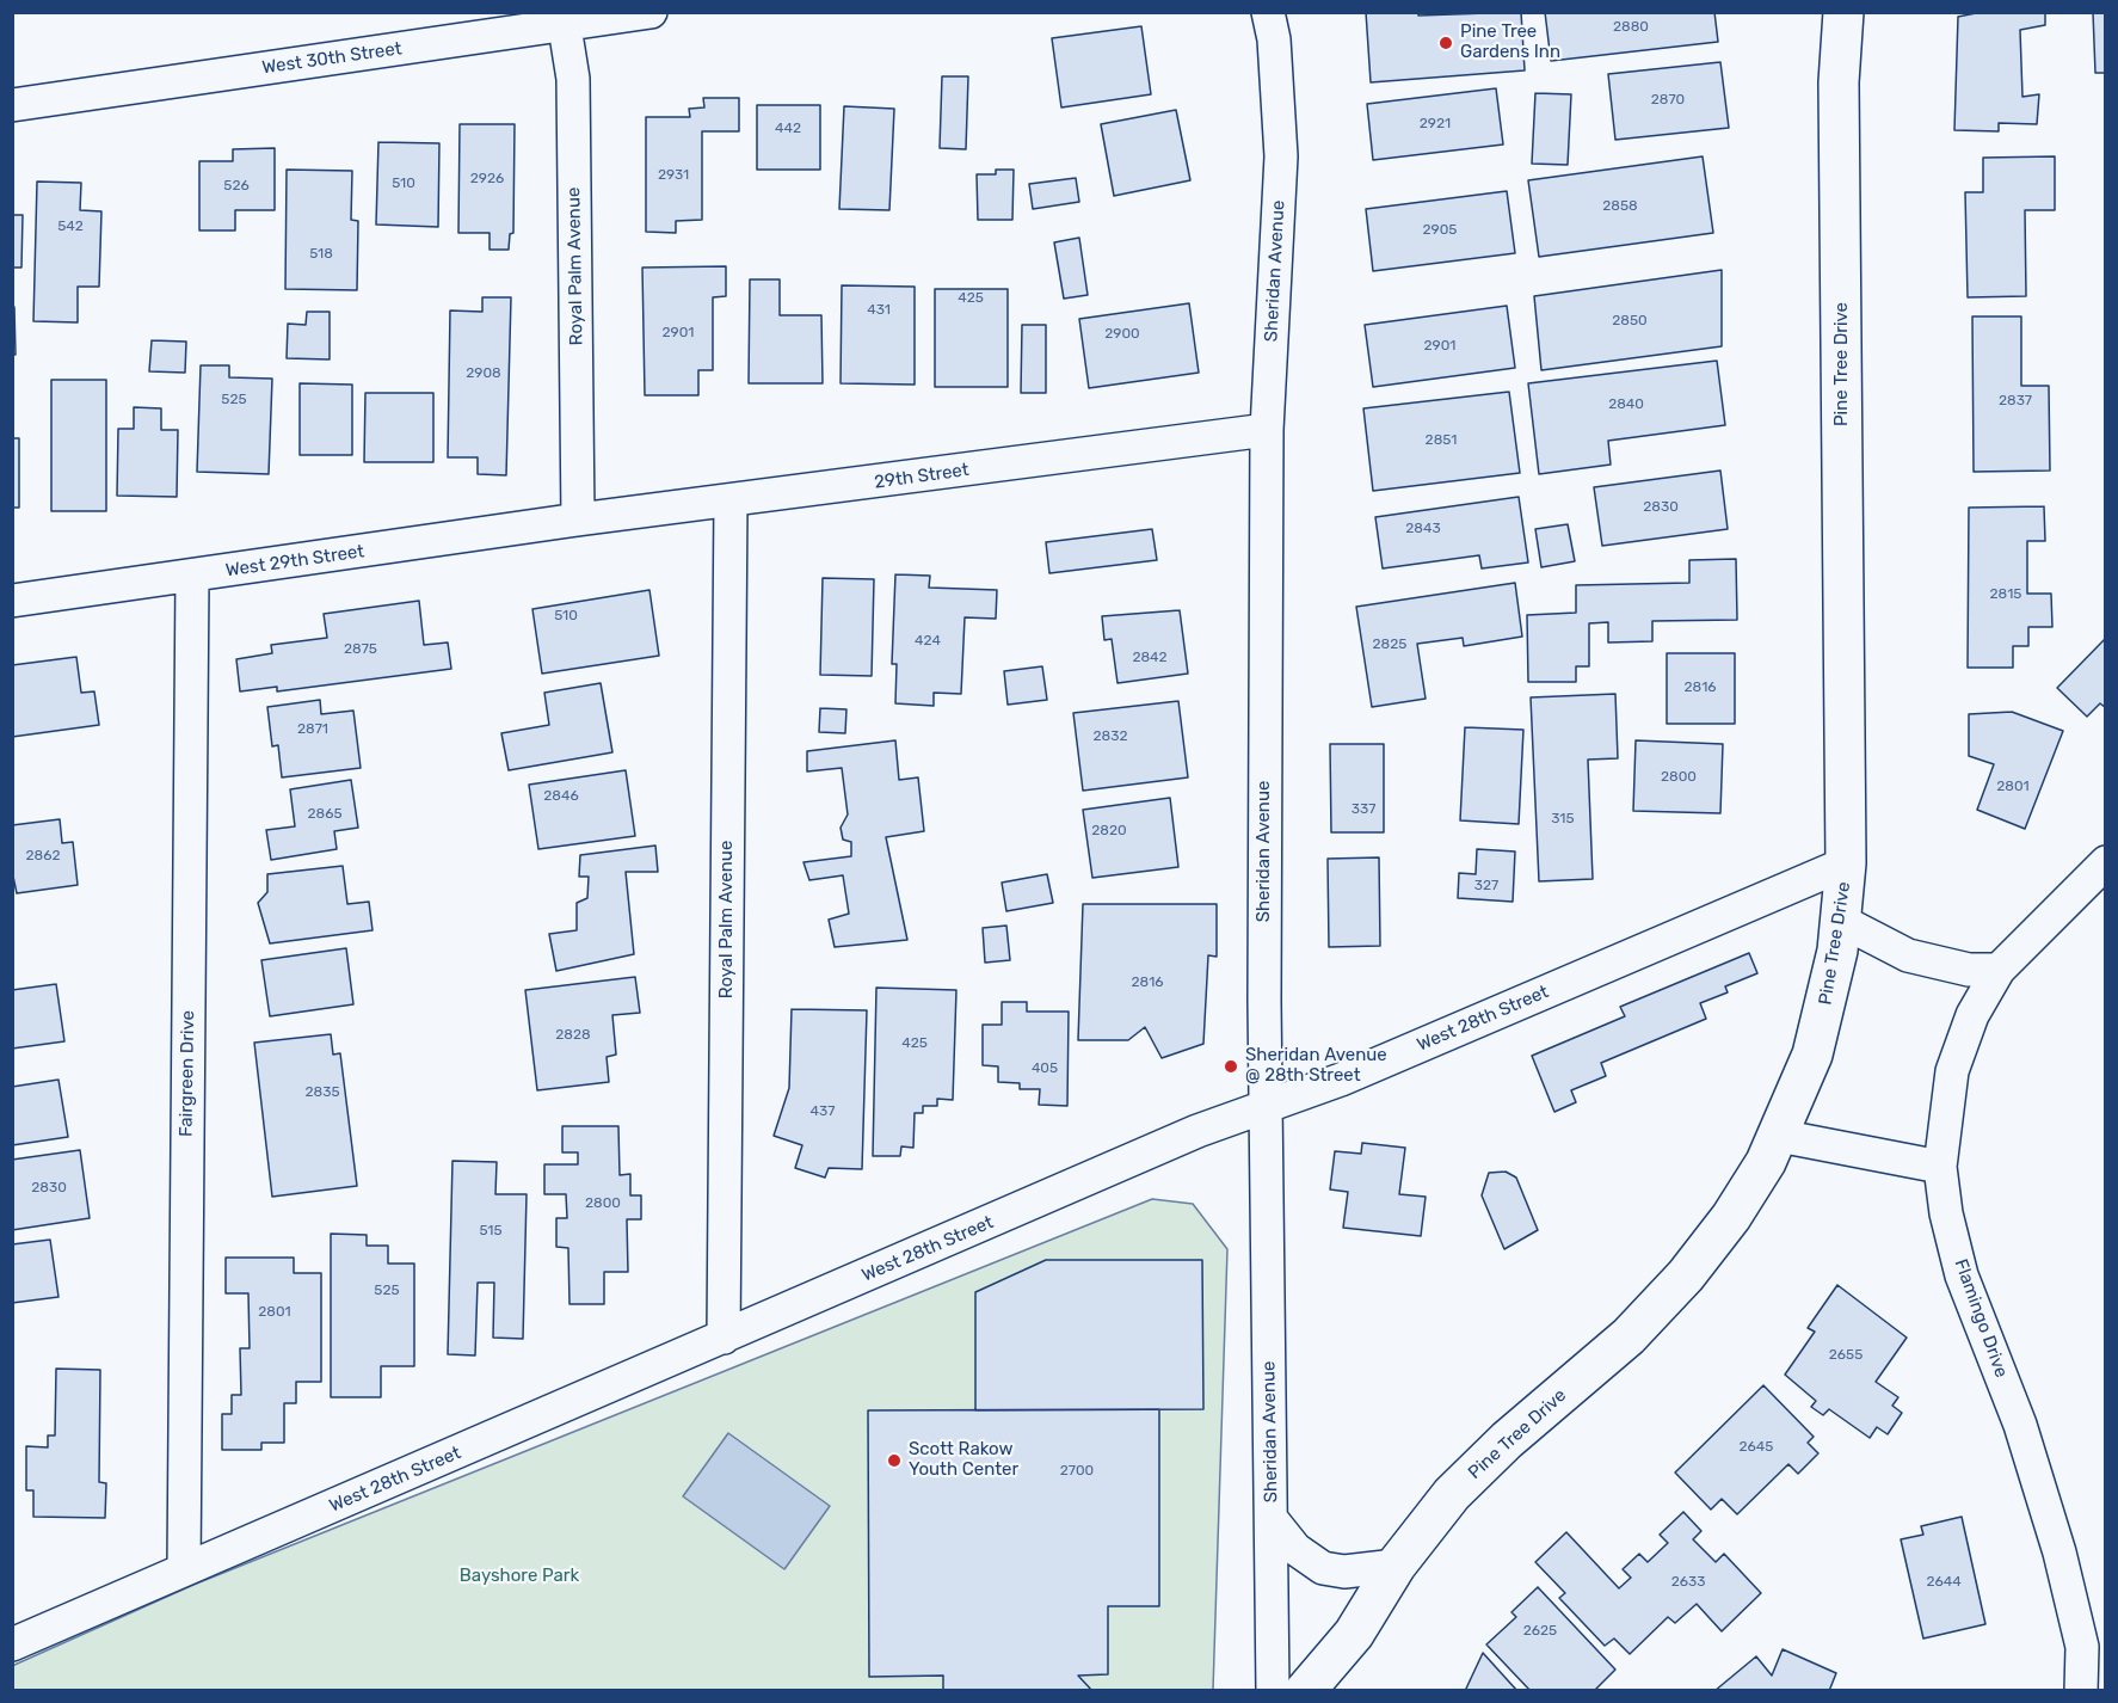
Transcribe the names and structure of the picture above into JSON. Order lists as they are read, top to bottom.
{
  "streets": {
    "main road": ["Pine Tree Drive"],
    "street": [
      "West 30th Street",
      "Royal Palm Avenue",
      "Sheridan Avenue",
      "29th Street",
      "West 29th Street",
      "West 28th Street",
      "Fairgreen Drive",
      "Flamingo Drive"
    ]
  },
  "crossings": [
    ["West 30th Street", "Royal Palm Avenue"],
    ["Royal Palm Avenue", "29th Street"],
    ["Royal Palm Avenue", "West 29th Street"],
    ["Royal Palm Avenue", "West 28th Street"],
    ["Sheridan Avenue", "29th Street"],
    ["Sheridan Avenue", "West 28th Street"],
    ["Pine Tree Drive", "West 28th Street"],
    ["29th Street", "West 29th Street"],
    ["West 29th Street", "Fairgreen Drive"],
    ["West 28th Street", "Fairgreen Drive"]
  ],
  "parks": ["Bayshore Park"],
  "places": ["Pine Tree Gardens Inn", "Sheridan Avenue @ 28th Street", "Scott Rakow Youth Center"],
  "house_numbers": [
    "2880",
    "2870",
    "2921",
    "442",
    "2931",
    "2926",
    "510",
    "526",
    "2858",
    "542",
    "2905",
    "518",
    "425",
    "431",
    "2850",
    "2901",
    "2900",
    "2901",
    "2908",
    "525",
    "2837",
    "2840",
    "2851",
    "2830",
    "2843",
    "2815",
    "510",
    "424",
    "2825",
    "2875",
    "2842",
    "2816",
    "2871",
    "2832",
    "2800",
    "2801",
    "2846",
    "337",
    "2865",
    "315",
    "2820",
    "2862",
    "327",
    "2816",
    "2828",
    "425",
    "405",
    "2835",
    "437",
    "2830",
    "2800",
    "515",
    "525",
    "2801",
    "2655",
    "2645",
    "2700",
    "2633",
    "2644",
    "2625"
  ]
}
